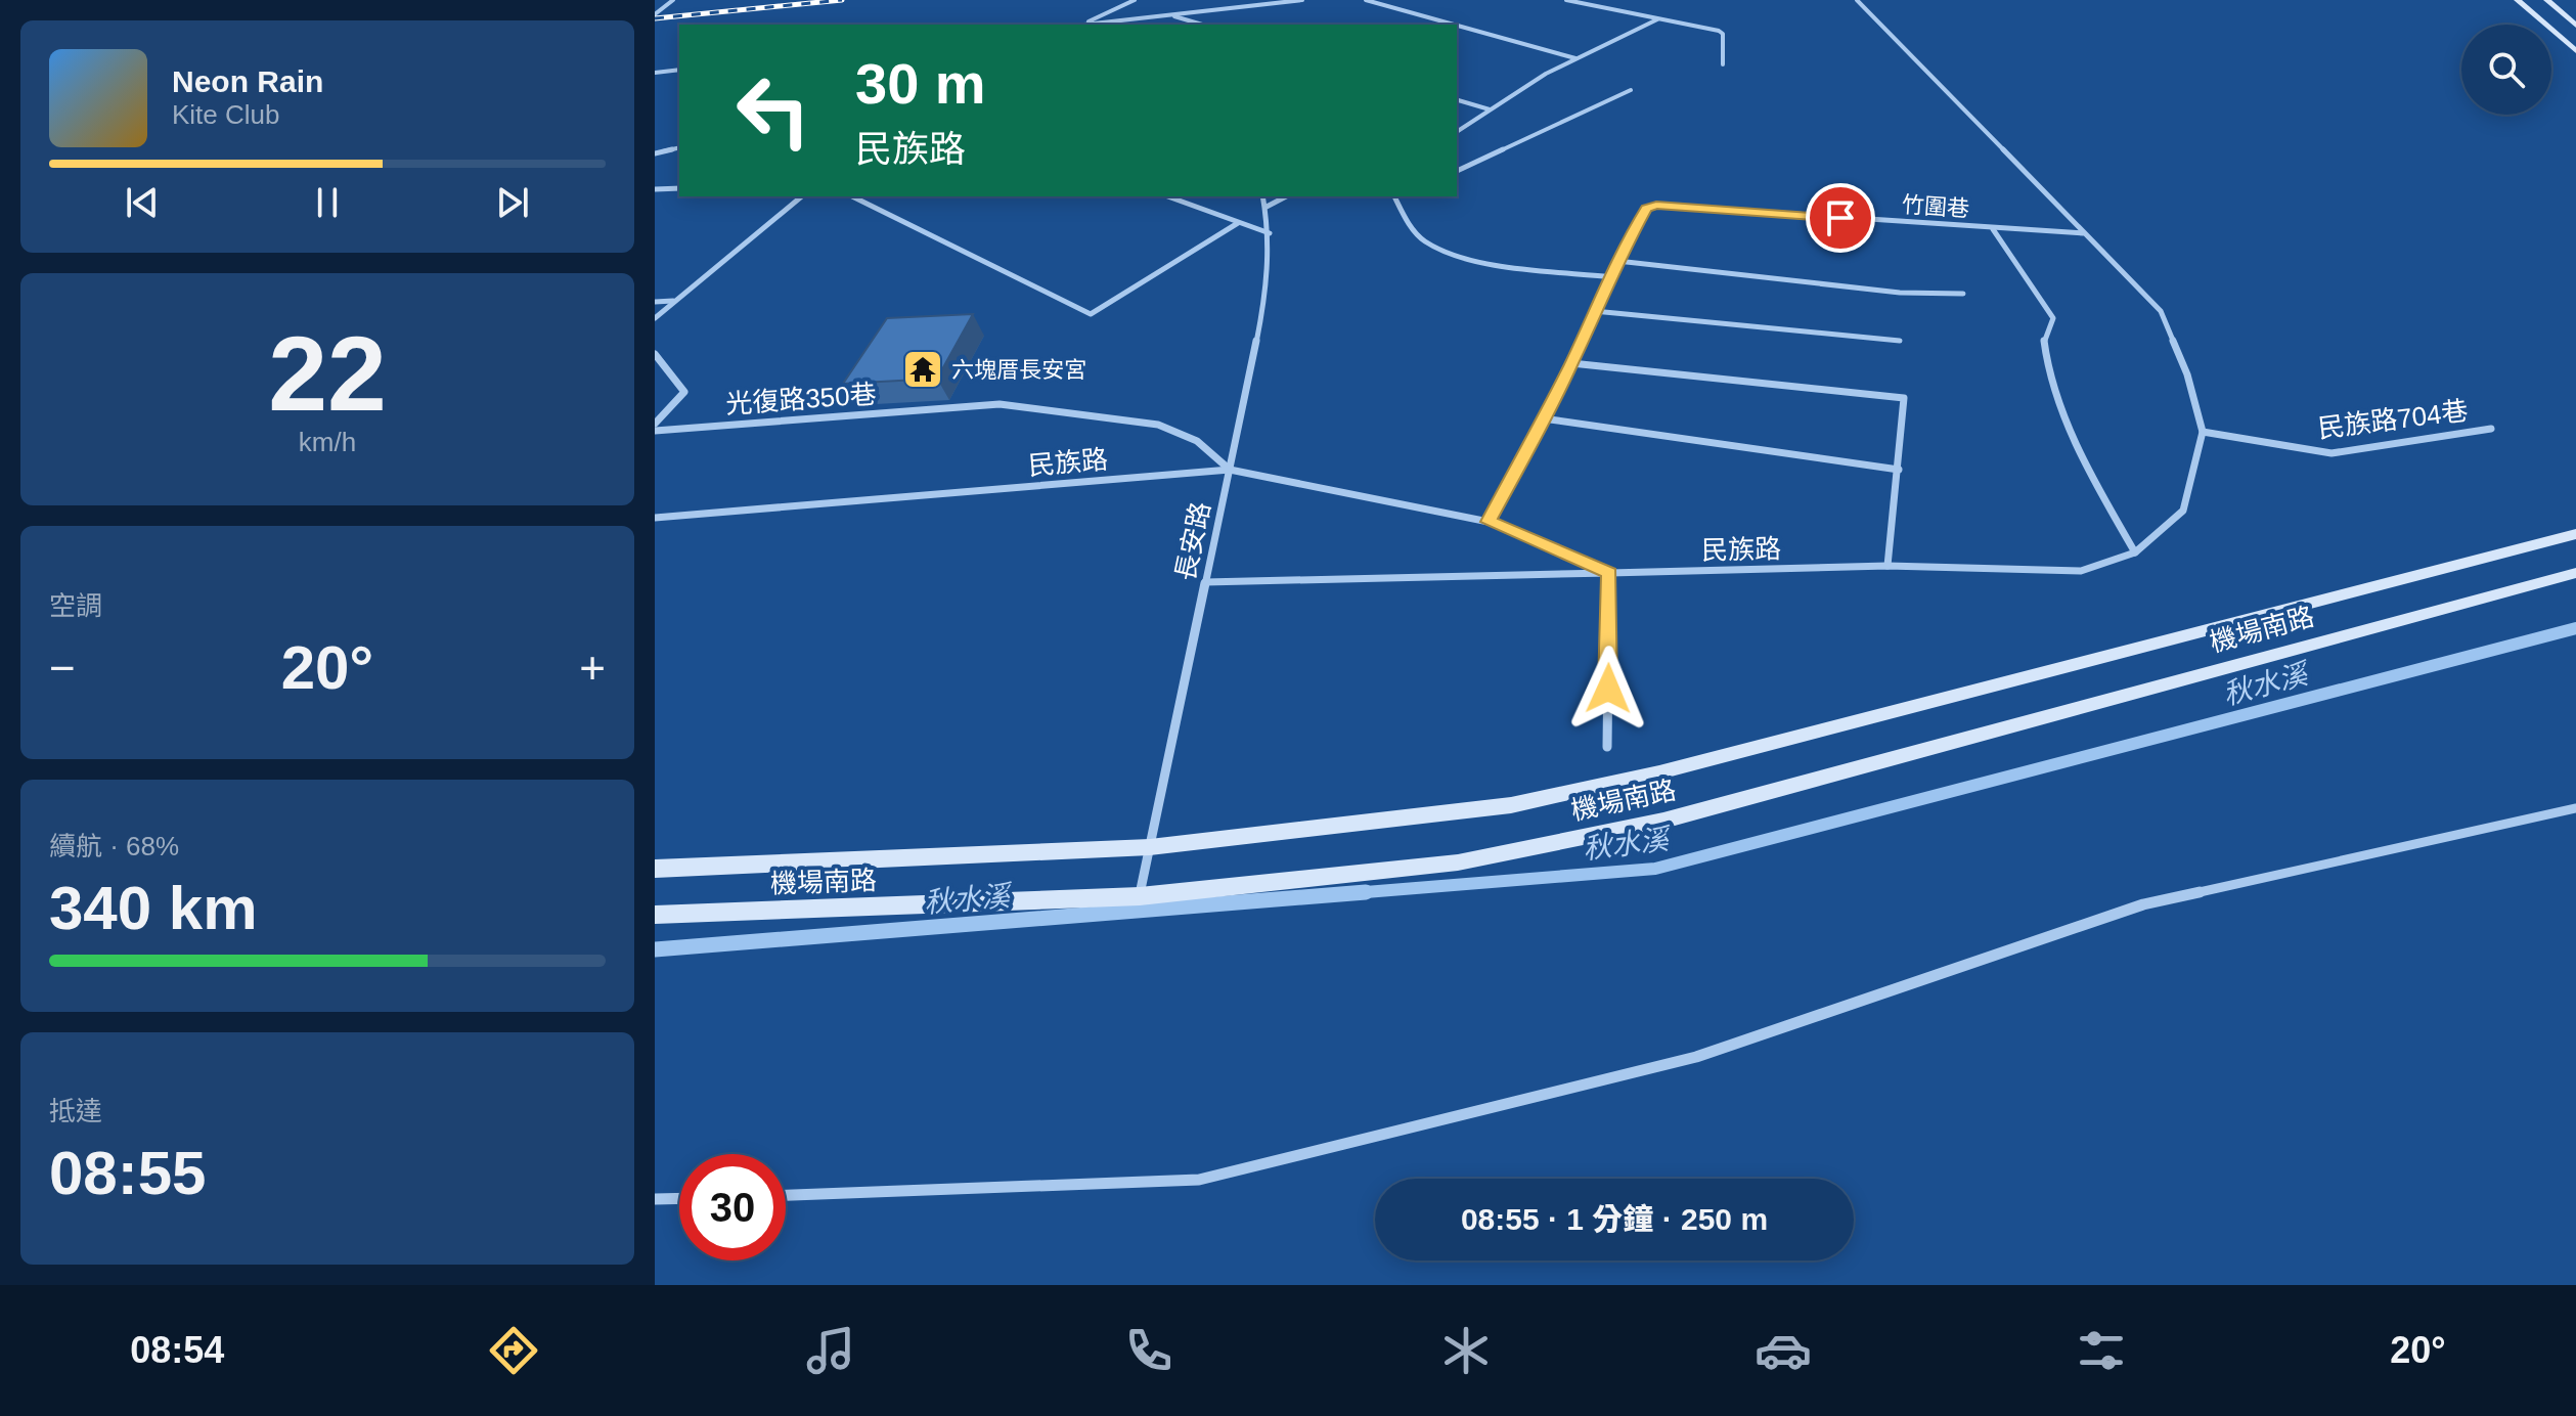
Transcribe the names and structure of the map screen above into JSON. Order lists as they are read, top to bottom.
{
  "streets": {
    "street": [
      "竹圍巷",
      "光復路350巷",
      "民族路704巷",
      "民族路",
      "長安路",
      "機場南路"
    ]
  },
  "crossings": [
    ["竹圍巷", "民族路"],
    ["光復路350巷", "民族路"],
    ["光復路350巷", "長安路"],
    ["民族路704巷", "民族路"],
    ["民族路", "長安路"],
    ["長安路", "機場南路"]
  ],
  "water": ["秋水溪"],
  "places": {
    "temple": ["六塊厝長安宮"]
  },
  "page": {
    "turn": ["30 m", "民族路"],
    "song": ["Neon Rain", "Kite Club"],
    "tile": [
      ["22", "km/h"],
      "空調",
      ["續航 · 68%", "340 km"],
      ["抵達", "08:55"]
    ],
    "heat": ["−", "20°", "+"],
    "limit": "30",
    "trip": "08:55 · 1 分鐘 · 250 m",
    "tabs": ["08:54", "20°"]
  }
}
